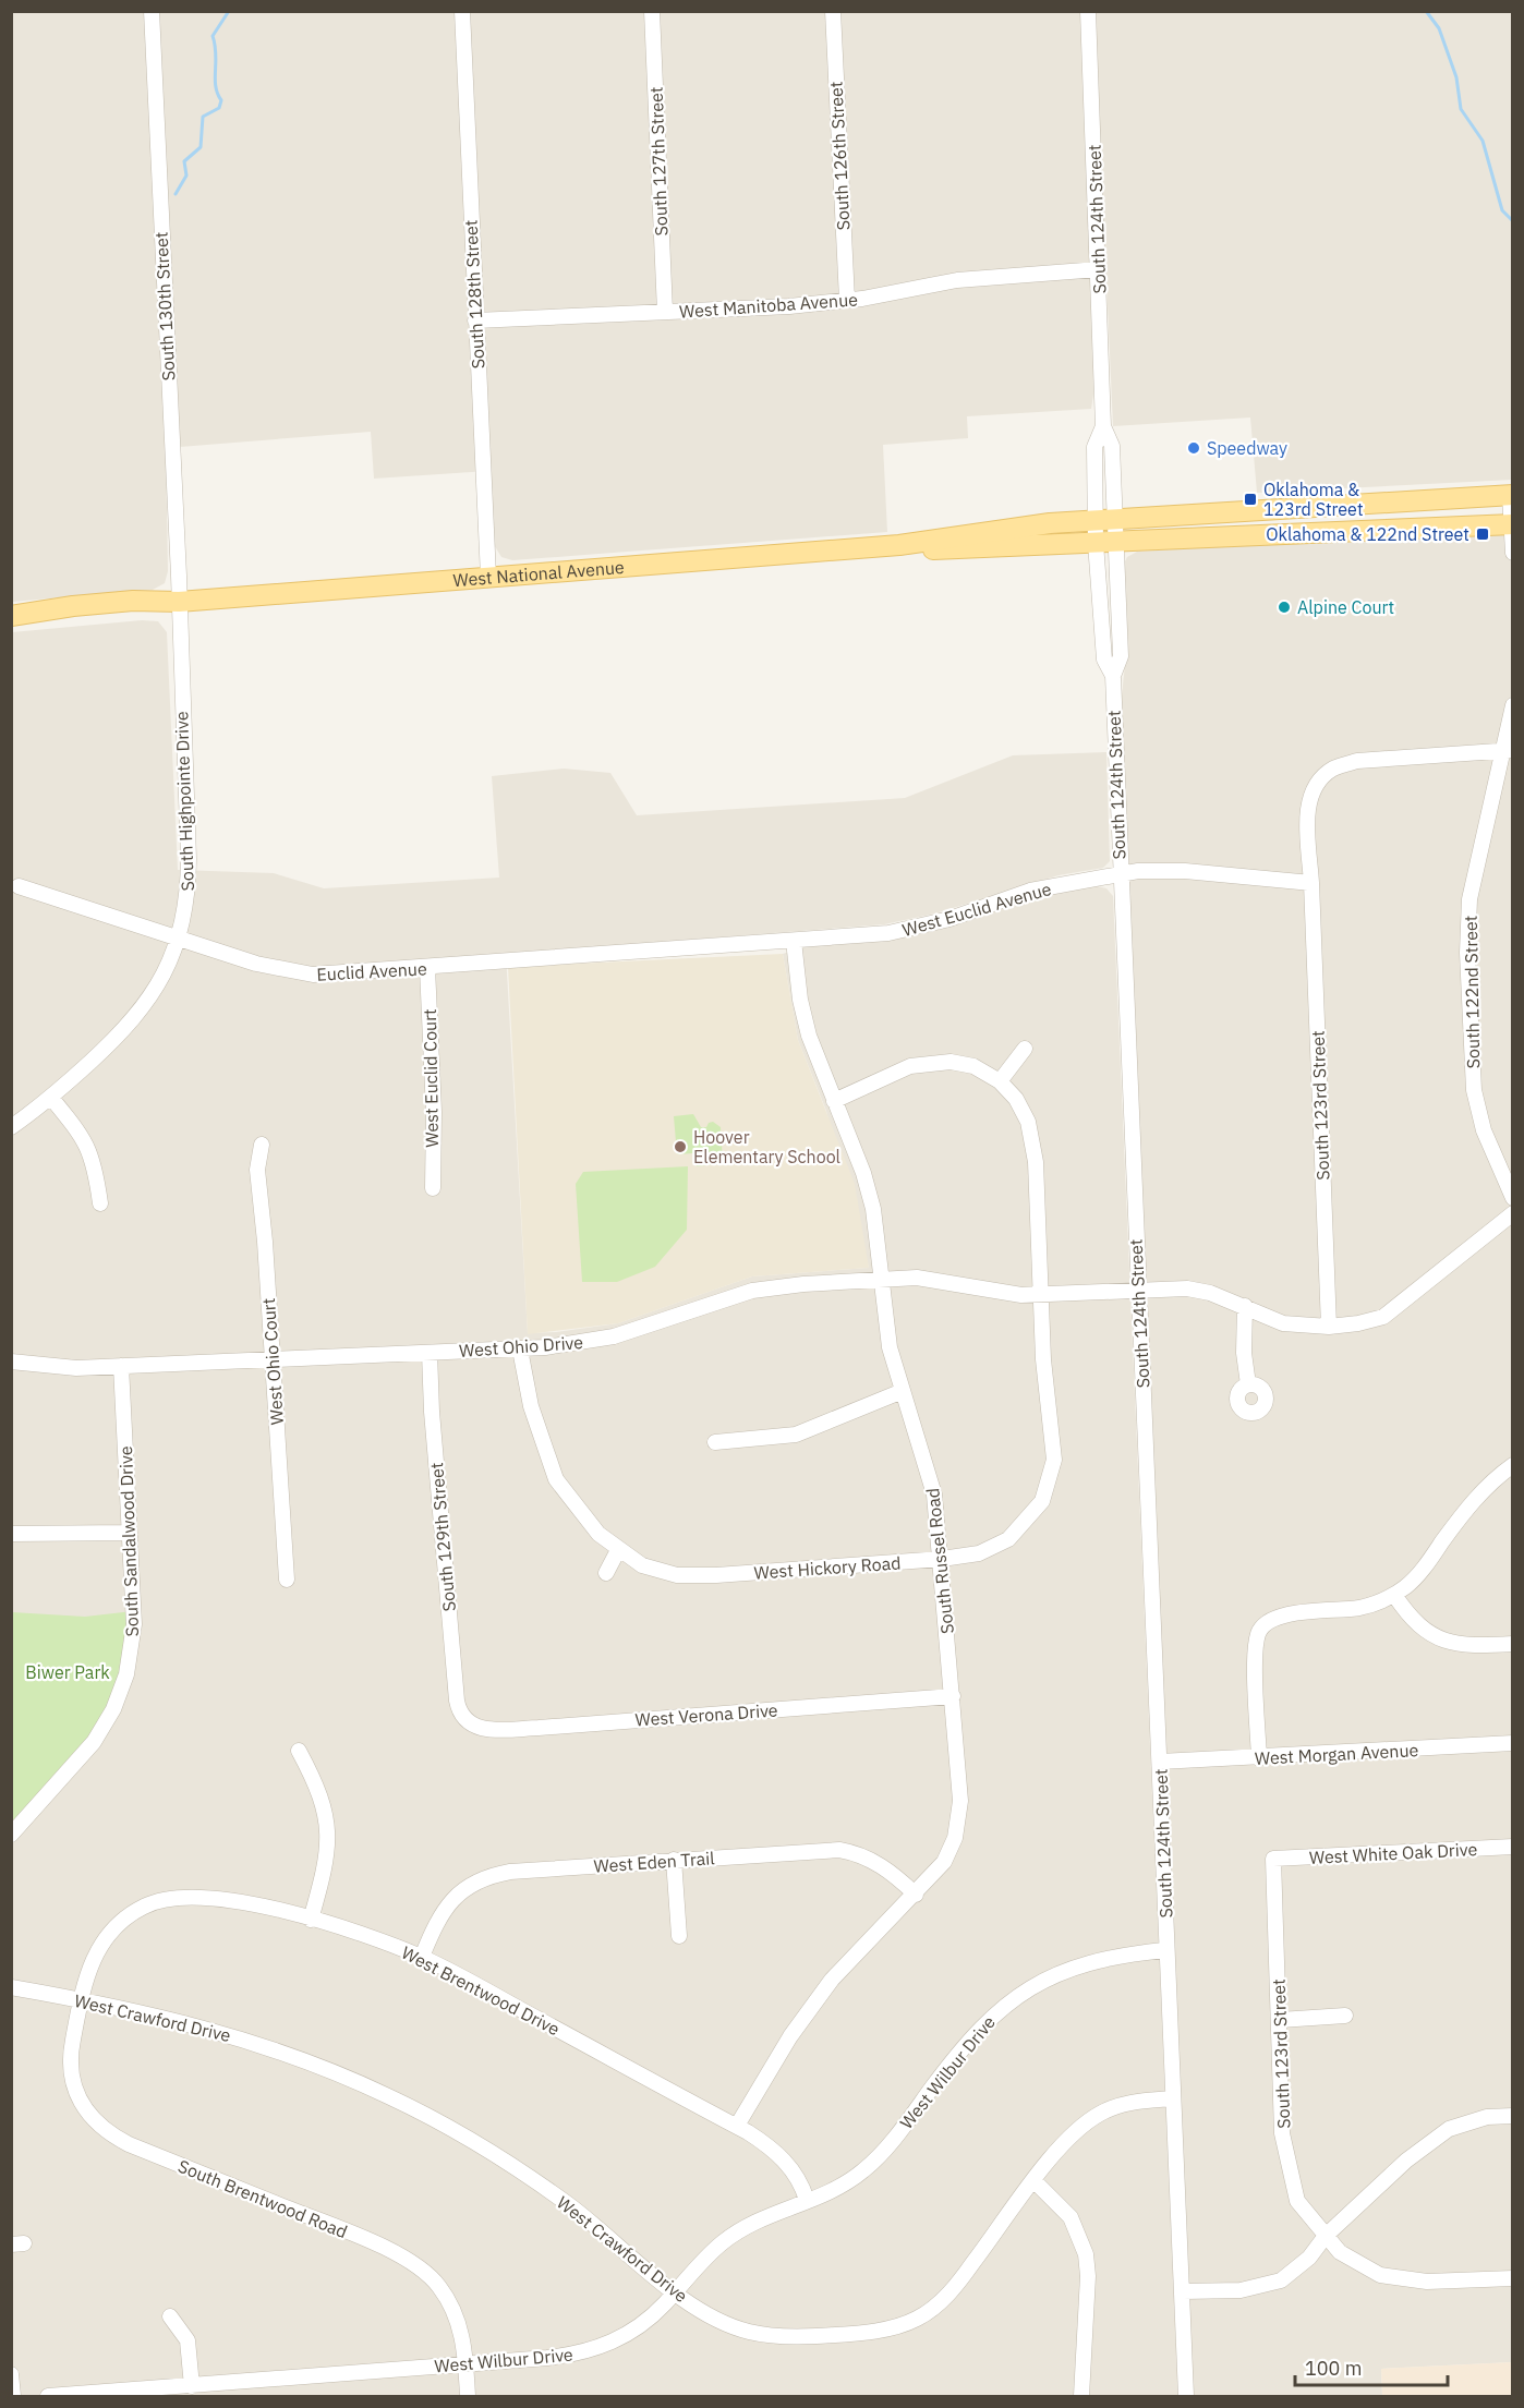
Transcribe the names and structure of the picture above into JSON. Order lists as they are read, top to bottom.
{
  "streets": {
    "main road": ["West National Avenue"],
    "street": [
      "South 126th Street",
      "South 127th Street",
      "South 124th Street",
      "South 128th Street",
      "West Manitoba Avenue",
      "South 130th Street",
      "South Highpointe Drive",
      "West Euclid Avenue",
      "Euclid Avenue",
      "South 122nd Street",
      "West Euclid Court",
      "South 123rd Street",
      "West Ohio Drive",
      "West Ohio Court",
      "South 129th Street",
      "South Sandalwood Drive",
      "South Russel Road",
      "West Hickory Road",
      "West Verona Drive",
      "West Morgan Avenue",
      "West White Oak Drive",
      "West Eden Trail",
      "West Brentwood Drive",
      "West Crawford Drive",
      "West Wilbur Drive",
      "South Brentwood Road"
    ]
  },
  "crossings": [
    ["South 126th Street", "West Manitoba Avenue"],
    ["South 127th Street", "West Manitoba Avenue"],
    ["South 124th Street", "West Manitoba Avenue"],
    ["South 124th Street", "West National Avenue"],
    ["South 124th Street", "West Euclid Avenue"],
    ["South 124th Street", "West Ohio Drive"],
    ["South 124th Street", "West Morgan Avenue"],
    ["South 124th Street", "West Crawford Drive"],
    ["South 124th Street", "West Wilbur Drive"],
    ["South 128th Street", "West Manitoba Avenue"],
    ["South 128th Street", "West National Avenue"],
    ["South 130th Street", "West National Avenue"],
    ["South 130th Street", "South Highpointe Drive"],
    ["West National Avenue", "South Highpointe Drive"],
    ["South Highpointe Drive", "Euclid Avenue"],
    ["West Euclid Avenue", "Euclid Avenue"],
    ["West Euclid Avenue", "South 123rd Street"],
    ["West Euclid Avenue", "South Russel Road"],
    ["Euclid Avenue", "West Euclid Court"],
    ["South 123rd Street", "West Ohio Drive"],
    ["South 123rd Street", "West White Oak Drive"],
    ["West Ohio Drive", "West Ohio Court"],
    ["West Ohio Drive", "South 129th Street"],
    ["West Ohio Drive", "South Sandalwood Drive"],
    ["West Ohio Drive", "South Russel Road"],
    ["West Ohio Drive", "West Hickory Road"],
    ["South 129th Street", "West Verona Drive"],
    ["South Russel Road", "West Hickory Road"],
    ["South Russel Road", "West Verona Drive"],
    ["South Russel Road", "West Eden Trail"],
    ["South Russel Road", "West Brentwood Drive"],
    ["West Eden Trail", "West Brentwood Drive"],
    ["West Brentwood Drive", "West Crawford Drive"],
    ["West Brentwood Drive", "West Wilbur Drive"],
    ["West Brentwood Drive", "South Brentwood Road"],
    ["West Crawford Drive", "West Wilbur Drive"],
    ["West Crawford Drive", "South Brentwood Road"],
    ["West Wilbur Drive", "South Brentwood Road"]
  ],
  "parks": ["Biwer Park"],
  "places": {
    "other": ["Speedway", "Alpine Court", "Hoover Elementary School"],
    "transit": ["Oklahoma & 123rd Street", "Oklahoma & 122nd Street"]
  },
  "scale_bar": "100 m"
}
